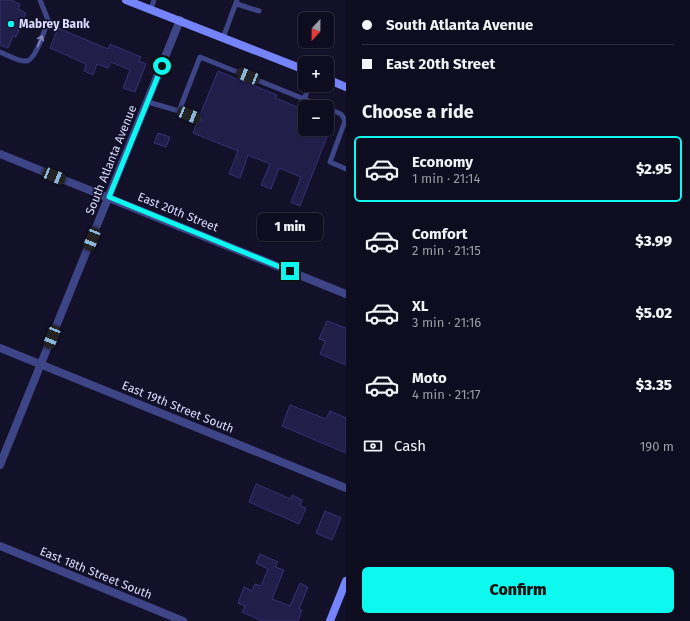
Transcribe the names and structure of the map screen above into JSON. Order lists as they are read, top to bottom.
{
  "streets": {
    "street": [
      "South Atlanta Avenue",
      "East 20th Street",
      "East 19th Street South",
      "East 18th Street South"
    ]
  },
  "crossings": [
    ["South Atlanta Avenue", "East 20th Street"],
    ["South Atlanta Avenue", "East 19th Street South"]
  ],
  "places": ["Mabrey Bank"],
  "north": "bottom",
  "page": {
    "banner": ["South Atlanta Avenue", "East 20th Street"],
    "map_buttons": ["+", "−"],
    "heading": "Choose a ride",
    "list": [
      {
        "name": "Economy",
        "note": "1 min · 21:14",
        "value": "$2.95"
      },
      {
        "name": "Comfort",
        "note": "2 min · 21:15",
        "value": "$3.99"
      },
      {
        "name": "XL",
        "note": "3 min · 21:16",
        "value": "$5.02"
      },
      {
        "name": "Moto",
        "note": "4 min · 21:17",
        "value": "$3.35"
      }
    ],
    "bubble": "1 min",
    "pay": ["Cash", "190 m"],
    "buttons": "Confirm"
  }
}
